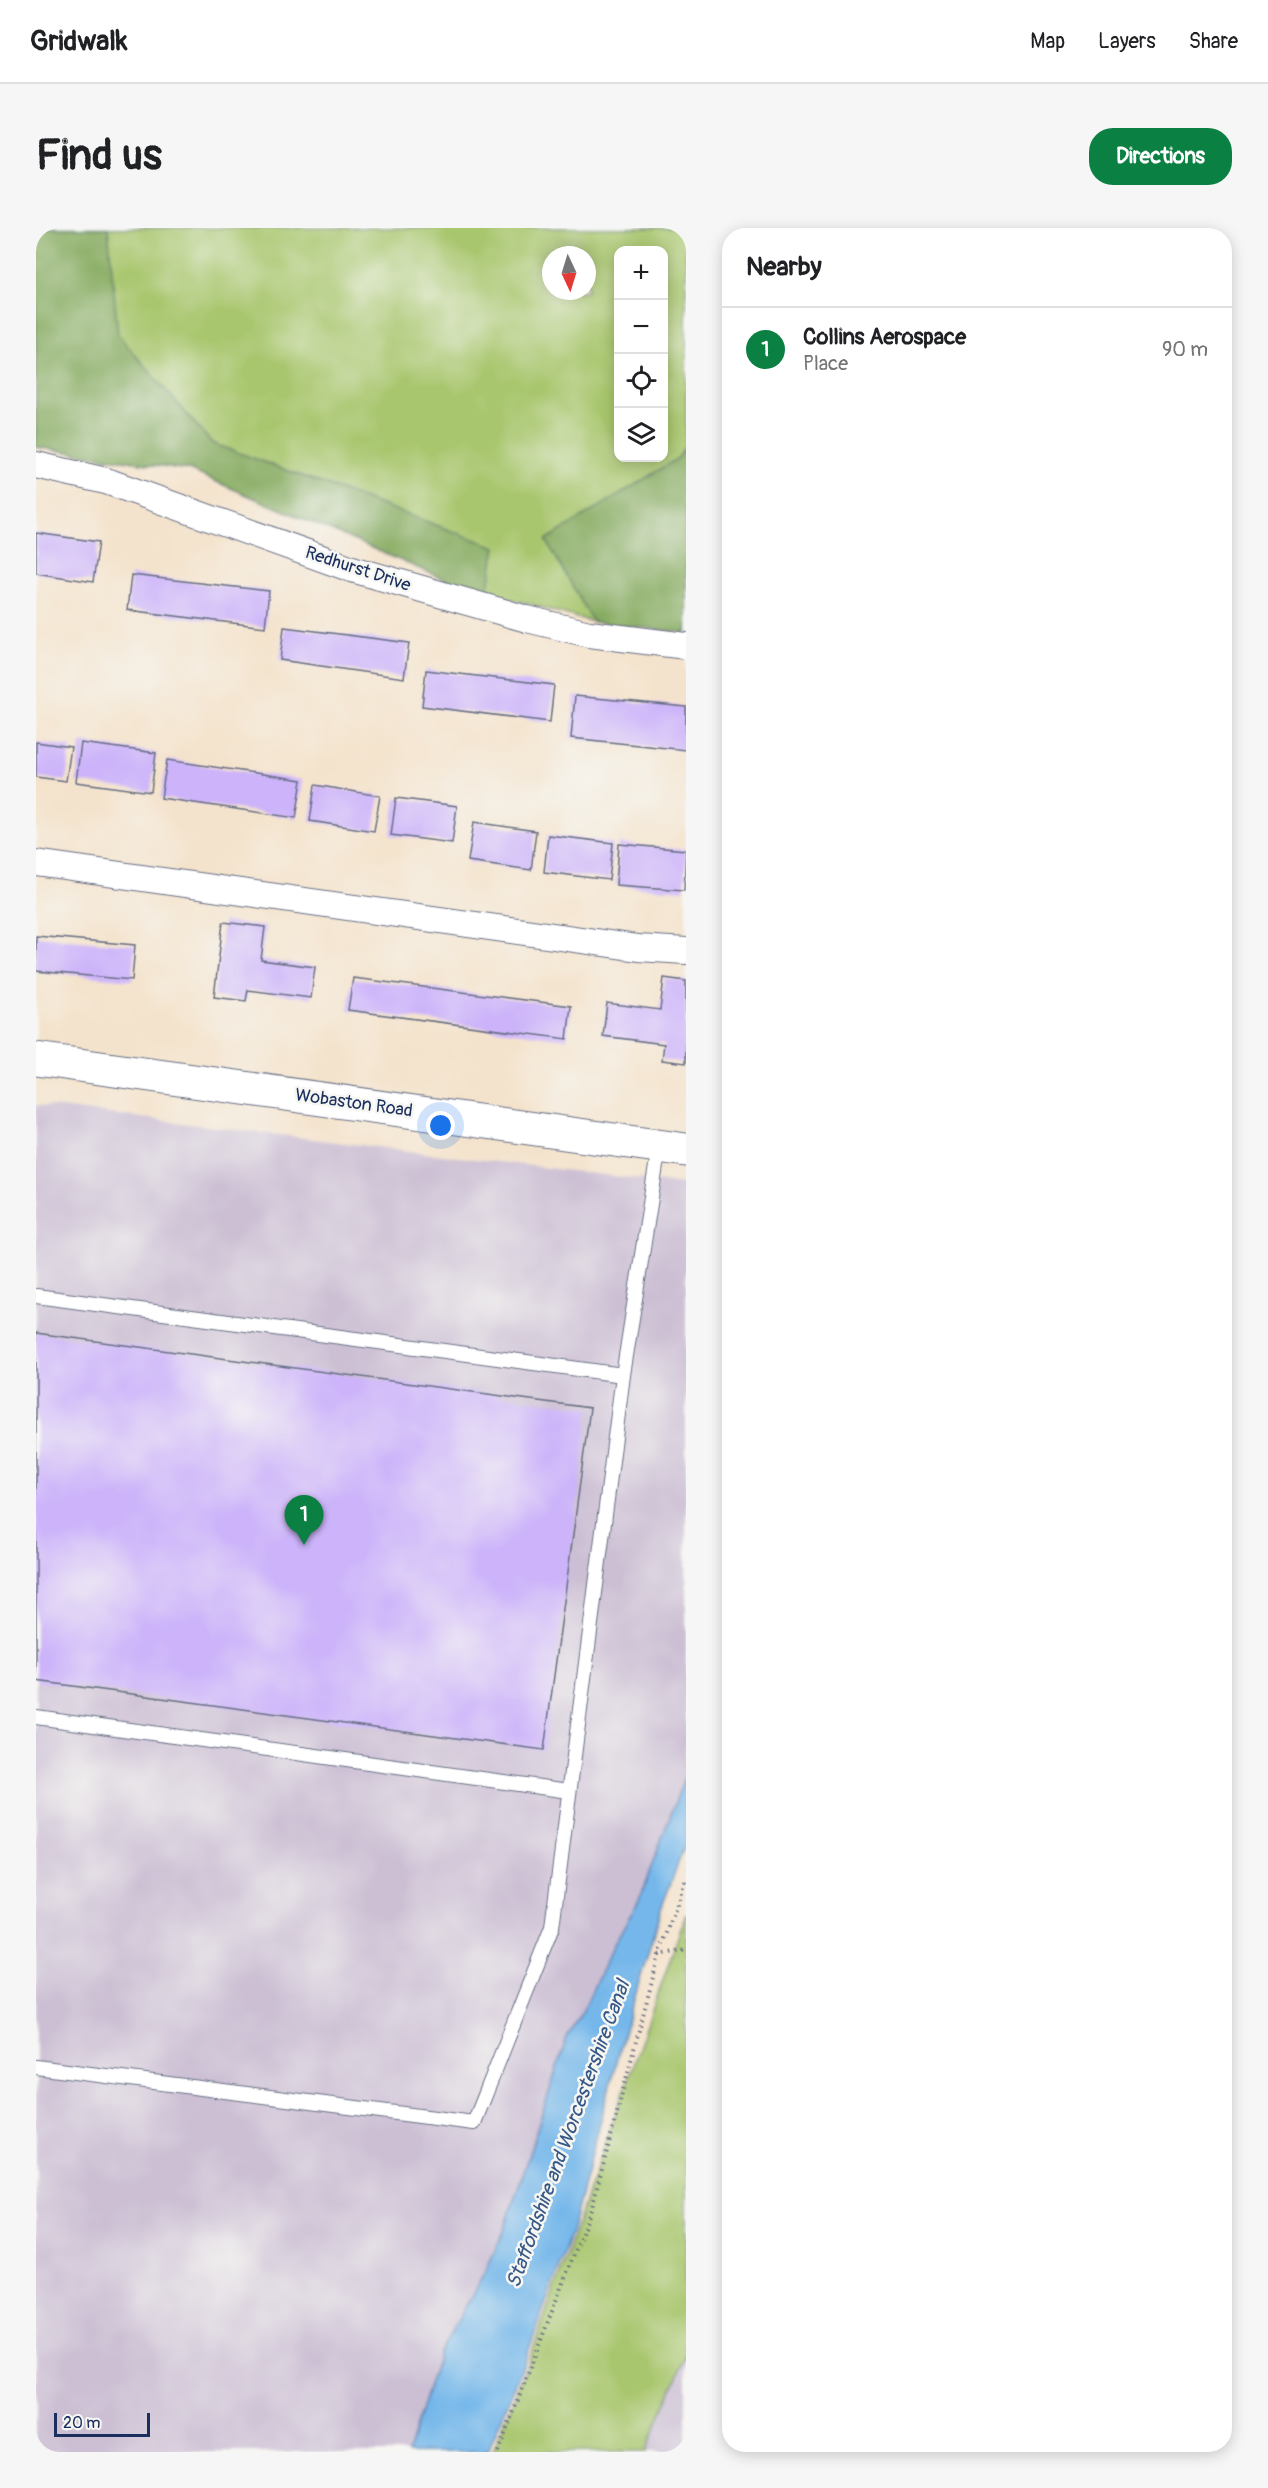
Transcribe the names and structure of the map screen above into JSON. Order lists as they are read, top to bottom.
{
  "streets": {
    "street": ["Redhurst Drive", "Wobaston Road"]
  },
  "water": ["Staffordshire and Worcestershire Canal"],
  "scale_bar": "20 m",
  "north": "bottom",
  "page": {
    "header": "Gridwalk",
    "nav": ["Map", "Layers", "Share"],
    "buttons": "Directions",
    "title": "Find us",
    "heading": "Nearby",
    "map_buttons": ["+", "−"],
    "list": [
      {
        "mark": "1",
        "name": "Collins Aerospace",
        "note": "Place",
        "value": "90 m"
      }
    ],
    "pins": "1",
    "scale": "20 m"
  }
}
